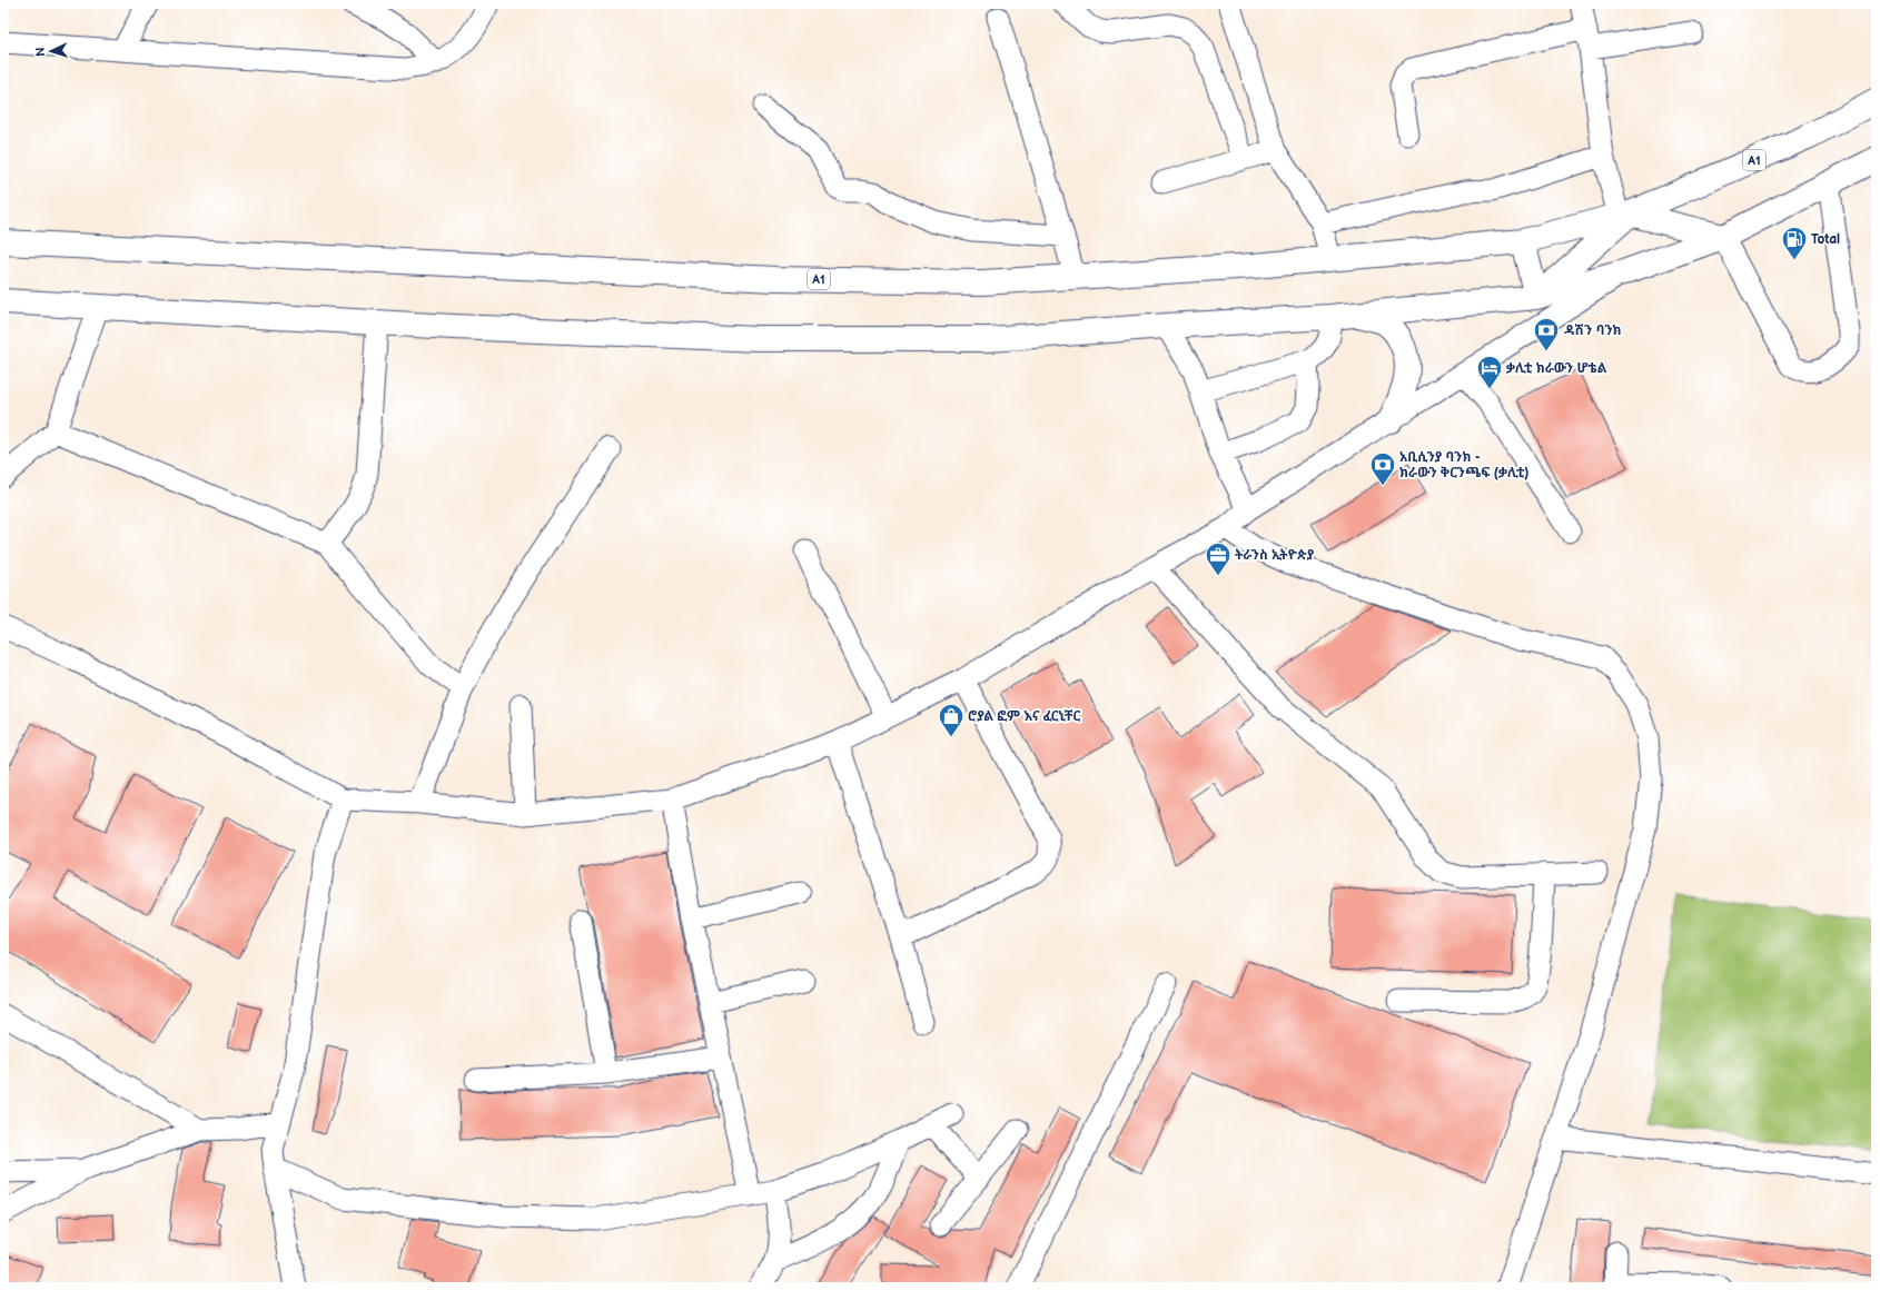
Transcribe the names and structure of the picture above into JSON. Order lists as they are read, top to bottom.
{
  "streets": {
    "main road": ["A1"]
  },
  "places": {
    "fuel station": ["Total"],
    "bank": ["ዳሽን ባንክ", "አቢሲንያ ባንክ - ክራውን ቅርንጫፍ (ቃሊቲ)"],
    "hotel": ["ቃሊቲ ክራውን ሆቴል"],
    "office": ["ትራንስ ኢትዮጵያ"],
    "shop": ["ሮያል ፎም እና ፈርኒቸር"]
  },
  "north": "left"
}
